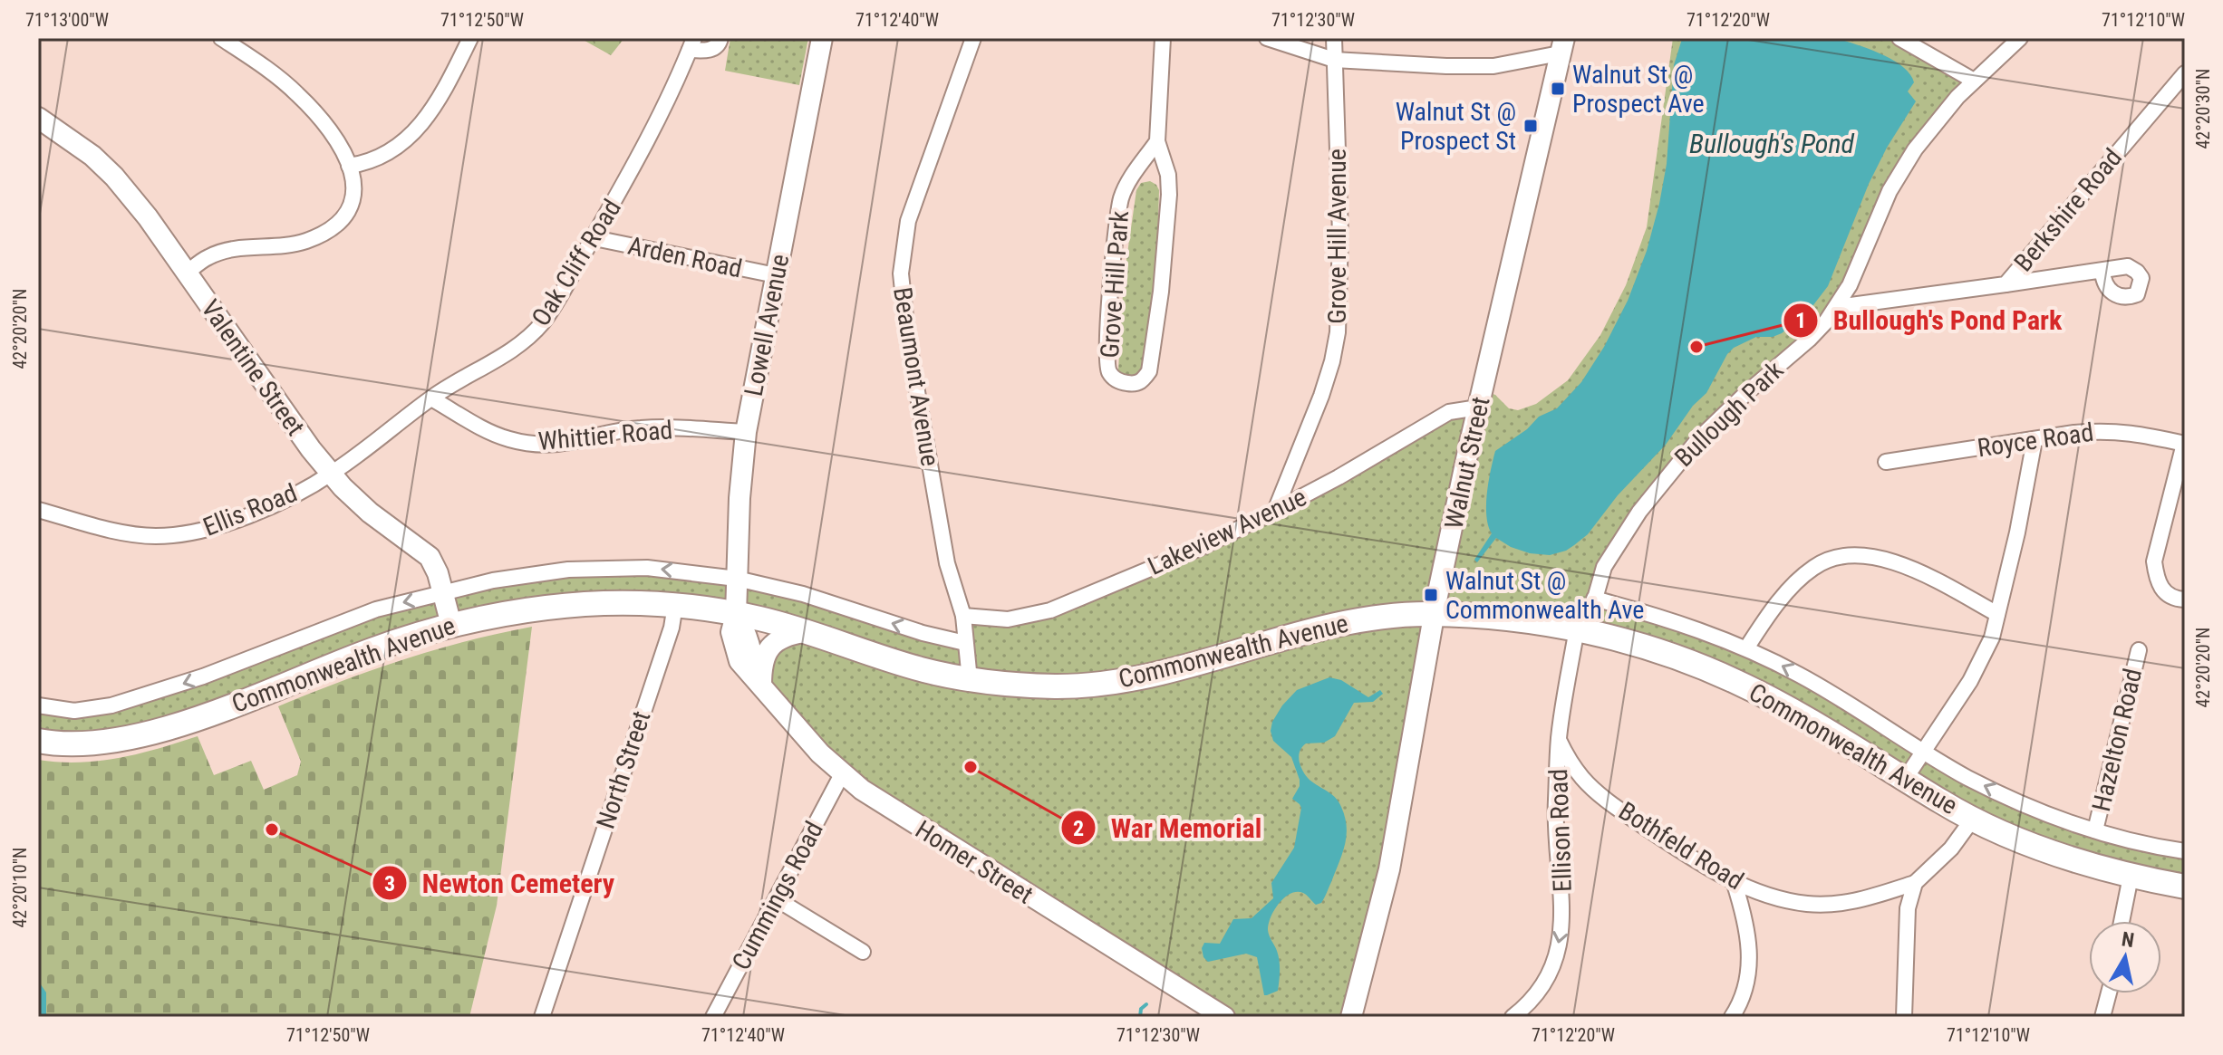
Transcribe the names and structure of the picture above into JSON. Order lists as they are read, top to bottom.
{
  "streets": {
    "main road": ["Commonwealth Avenue"],
    "street": [
      "Berkshire Road",
      "Grove Hill Avenue",
      "Arden Road",
      "Oak Cliff Road",
      "Grove Hill Park",
      "Lowell Avenue",
      "Valentine Street",
      "Beaumont Avenue",
      "Bullough Park",
      "Whittier Road",
      "Royce Road",
      "Walnut Street",
      "Ellis Road",
      "Lakeview Avenue",
      "Hazelton Road",
      "North Street",
      "Ellison Road",
      "Bothfeld Road",
      "Homer Street",
      "Cummings Road"
    ]
  },
  "crossings": [
    ["Berkshire Road", "Bullough Park"],
    ["Grove Hill Avenue", "Lakeview Avenue"],
    ["Arden Road", "Oak Cliff Road"],
    ["Arden Road", "Lowell Avenue"],
    ["Oak Cliff Road", "Valentine Street"],
    ["Oak Cliff Road", "Whittier Road"],
    ["Oak Cliff Road", "Ellis Road"],
    ["Lowell Avenue", "Whittier Road"],
    ["Lowell Avenue", "Commonwealth Avenue"],
    ["Lowell Avenue", "Homer Street"],
    ["Valentine Street", "Ellis Road"],
    ["Valentine Street", "Commonwealth Avenue"],
    ["Beaumont Avenue", "Lakeview Avenue"],
    ["Beaumont Avenue", "Commonwealth Avenue"],
    ["Bullough Park", "Commonwealth Avenue"],
    ["Bullough Park", "Ellison Road"],
    ["Walnut Street", "Lakeview Avenue"],
    ["Walnut Street", "Commonwealth Avenue"],
    ["Commonwealth Avenue", "Hazelton Road"],
    ["Commonwealth Avenue", "North Street"],
    ["Commonwealth Avenue", "Ellison Road"],
    ["Commonwealth Avenue", "Homer Street"],
    ["Ellison Road", "Bothfeld Road"],
    ["Homer Street", "Cummings Road"]
  ],
  "one_way": ["Ellison Road"],
  "water": ["Bullough's Pond"],
  "places": {
    "transit": ["Walnut St @ Prospect Ave", "Walnut St @ Prospect St", "Walnut St @ Commonwealth Ave"],
    "other": ["Bullough's Pond Park", "War Memorial", "Newton Cemetery"]
  },
  "north": "top",
  "coordinates": [
    "71°13'00\"W",
    "71°12'50\"W",
    "71°12'40\"W",
    "71°12'30\"W",
    "71°12'20\"W",
    "71°12'10\"W",
    "42°20'30\"N",
    "42°20'20\"N",
    "42°20'10\"N"
  ]
}
